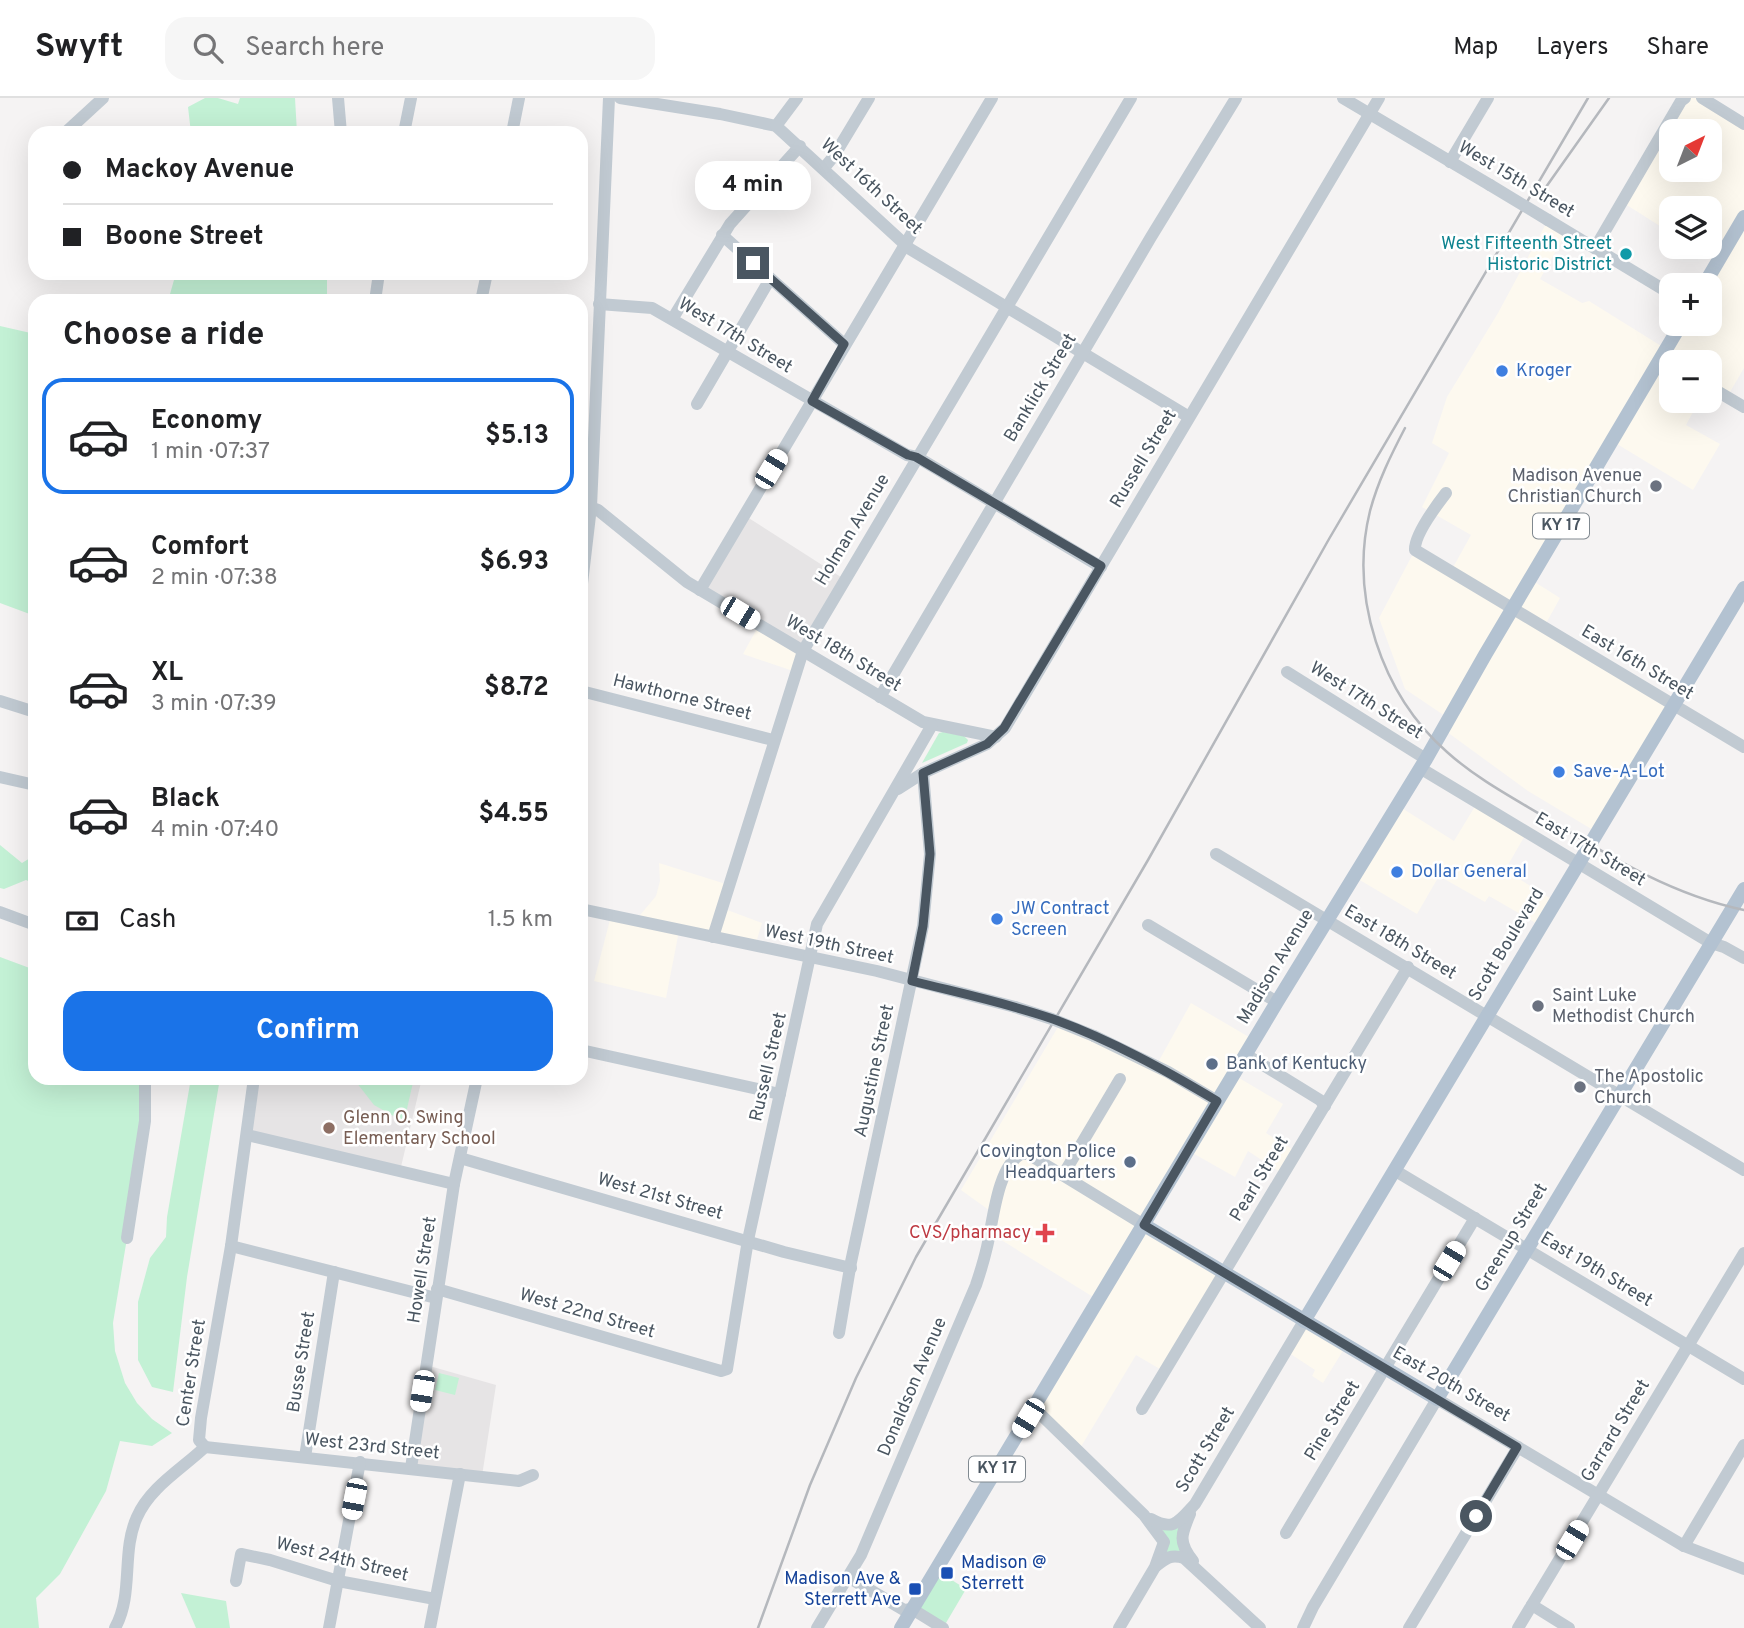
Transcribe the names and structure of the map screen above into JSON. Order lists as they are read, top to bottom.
{
  "streets": {
    "main road": [
      "KY 17",
      "Scott Boulevard",
      "Madison Avenue",
      "Greenup Street",
      "East 20th Street"
    ],
    "street": [
      "West 15th Street",
      "West 16th Street",
      "West 17th Street",
      "Banklick Street",
      "Russell Street",
      "Holman Avenue",
      "West 18th Street",
      "East 16th Street",
      "Hawthorne Street",
      "East 17th Street",
      "East 18th Street",
      "West 19th Street",
      "Augustine Street",
      "Pearl Street",
      "West 21st Street",
      "Howell Street",
      "East 19th Street",
      "West 22nd Street",
      "Busse Street",
      "Center Street",
      "Donaldson Avenue",
      "Pine Street",
      "Garrard Street",
      "West 23rd Street",
      "Scott Street",
      "West 24th Street"
    ]
  },
  "crossings": [
    ["West 15th Street", "Russell Street"],
    ["West 16th Street", "Banklick Street"],
    ["West 16th Street", "Russell Street"],
    ["West 16th Street", "Holman Avenue"],
    ["West 17th Street", "Banklick Street"],
    ["West 17th Street", "Russell Street"],
    ["West 17th Street", "Holman Avenue"],
    ["West 17th Street", "East 17th Street"],
    ["West 17th Street", "Madison Avenue"],
    ["Banklick Street", "West 18th Street"],
    ["Russell Street", "West 18th Street"],
    ["Russell Street", "West 19th Street"],
    ["Russell Street", "Augustine Street"],
    ["Russell Street", "West 21st Street"],
    ["Russell Street", "West 22nd Street"],
    ["Holman Avenue", "West 18th Street"],
    ["Holman Avenue", "Hawthorne Street"],
    ["Holman Avenue", "West 19th Street"],
    ["East 16th Street", "Scott Boulevard"],
    ["East 16th Street", "Madison Avenue"],
    ["East 17th Street", "Scott Boulevard"],
    ["East 17th Street", "Madison Avenue"],
    ["East 17th Street", "Greenup Street"],
    ["East 18th Street", "Scott Boulevard"],
    ["East 18th Street", "Madison Avenue"],
    ["East 18th Street", "Pearl Street"],
    ["East 18th Street", "Greenup Street"],
    ["West 19th Street", "Madison Avenue"],
    ["West 19th Street", "Augustine Street"],
    ["Scott Boulevard", "East 19th Street"],
    ["Scott Boulevard", "East 20th Street"],
    ["Scott Boulevard", "Scott Street"],
    ["Madison Avenue", "East 20th Street"],
    ["Augustine Street", "West 21st Street"],
    ["Pearl Street", "East 20th Street"],
    ["West 21st Street", "Howell Street"],
    ["Greenup Street", "East 19th Street"],
    ["Greenup Street", "East 20th Street"],
    ["Howell Street", "West 22nd Street"],
    ["Howell Street", "West 23rd Street"],
    ["East 19th Street", "Pine Street"],
    ["East 19th Street", "Garrard Street"],
    ["West 22nd Street", "Busse Street"],
    ["West 22nd Street", "Center Street"],
    ["Busse Street", "West 23rd Street"],
    ["Center Street", "West 23rd Street"],
    ["East 20th Street", "Pine Street"],
    ["East 20th Street", "Garrard Street"],
    ["East 20th Street", "Scott Street"]
  ],
  "places": {
    "other": [
      "West Fifteenth Street Historic District",
      "Kroger",
      "Madison Avenue Christian Church",
      "Save-A-Lot",
      "Dollar General",
      "JW Contract Screen",
      "Saint Luke Methodist Church",
      "Bank of Kentucky",
      "The Apostolic Church",
      "Glenn O. Swing Elementary School",
      "Covington Police Headquarters"
    ],
    "health": ["CVS/pharmacy"],
    "transit": ["Madison @ Sterrett", "Madison Ave & Sterrett Ave"]
  },
  "north": "top right",
  "page": {
    "header": "Swyft",
    "search": "Search here",
    "nav": ["Map", "Layers", "Share"],
    "map_buttons": ["+", "−"],
    "banner": ["Mackoy Avenue", "Boone Street"],
    "bubble": "4 min",
    "heading": "Choose a ride",
    "list": [
      {
        "name": "Economy",
        "note": "1 min · 07:37",
        "value": "$5.13"
      },
      {
        "name": "Comfort",
        "note": "2 min · 07:38",
        "value": "$6.93"
      },
      {
        "name": "XL",
        "note": "3 min · 07:39",
        "value": "$8.72"
      },
      {
        "name": "Black",
        "note": "4 min · 07:40",
        "value": "$4.55"
      }
    ],
    "pay": ["Cash", "1.5 km"],
    "buttons": "Confirm"
  }
}
